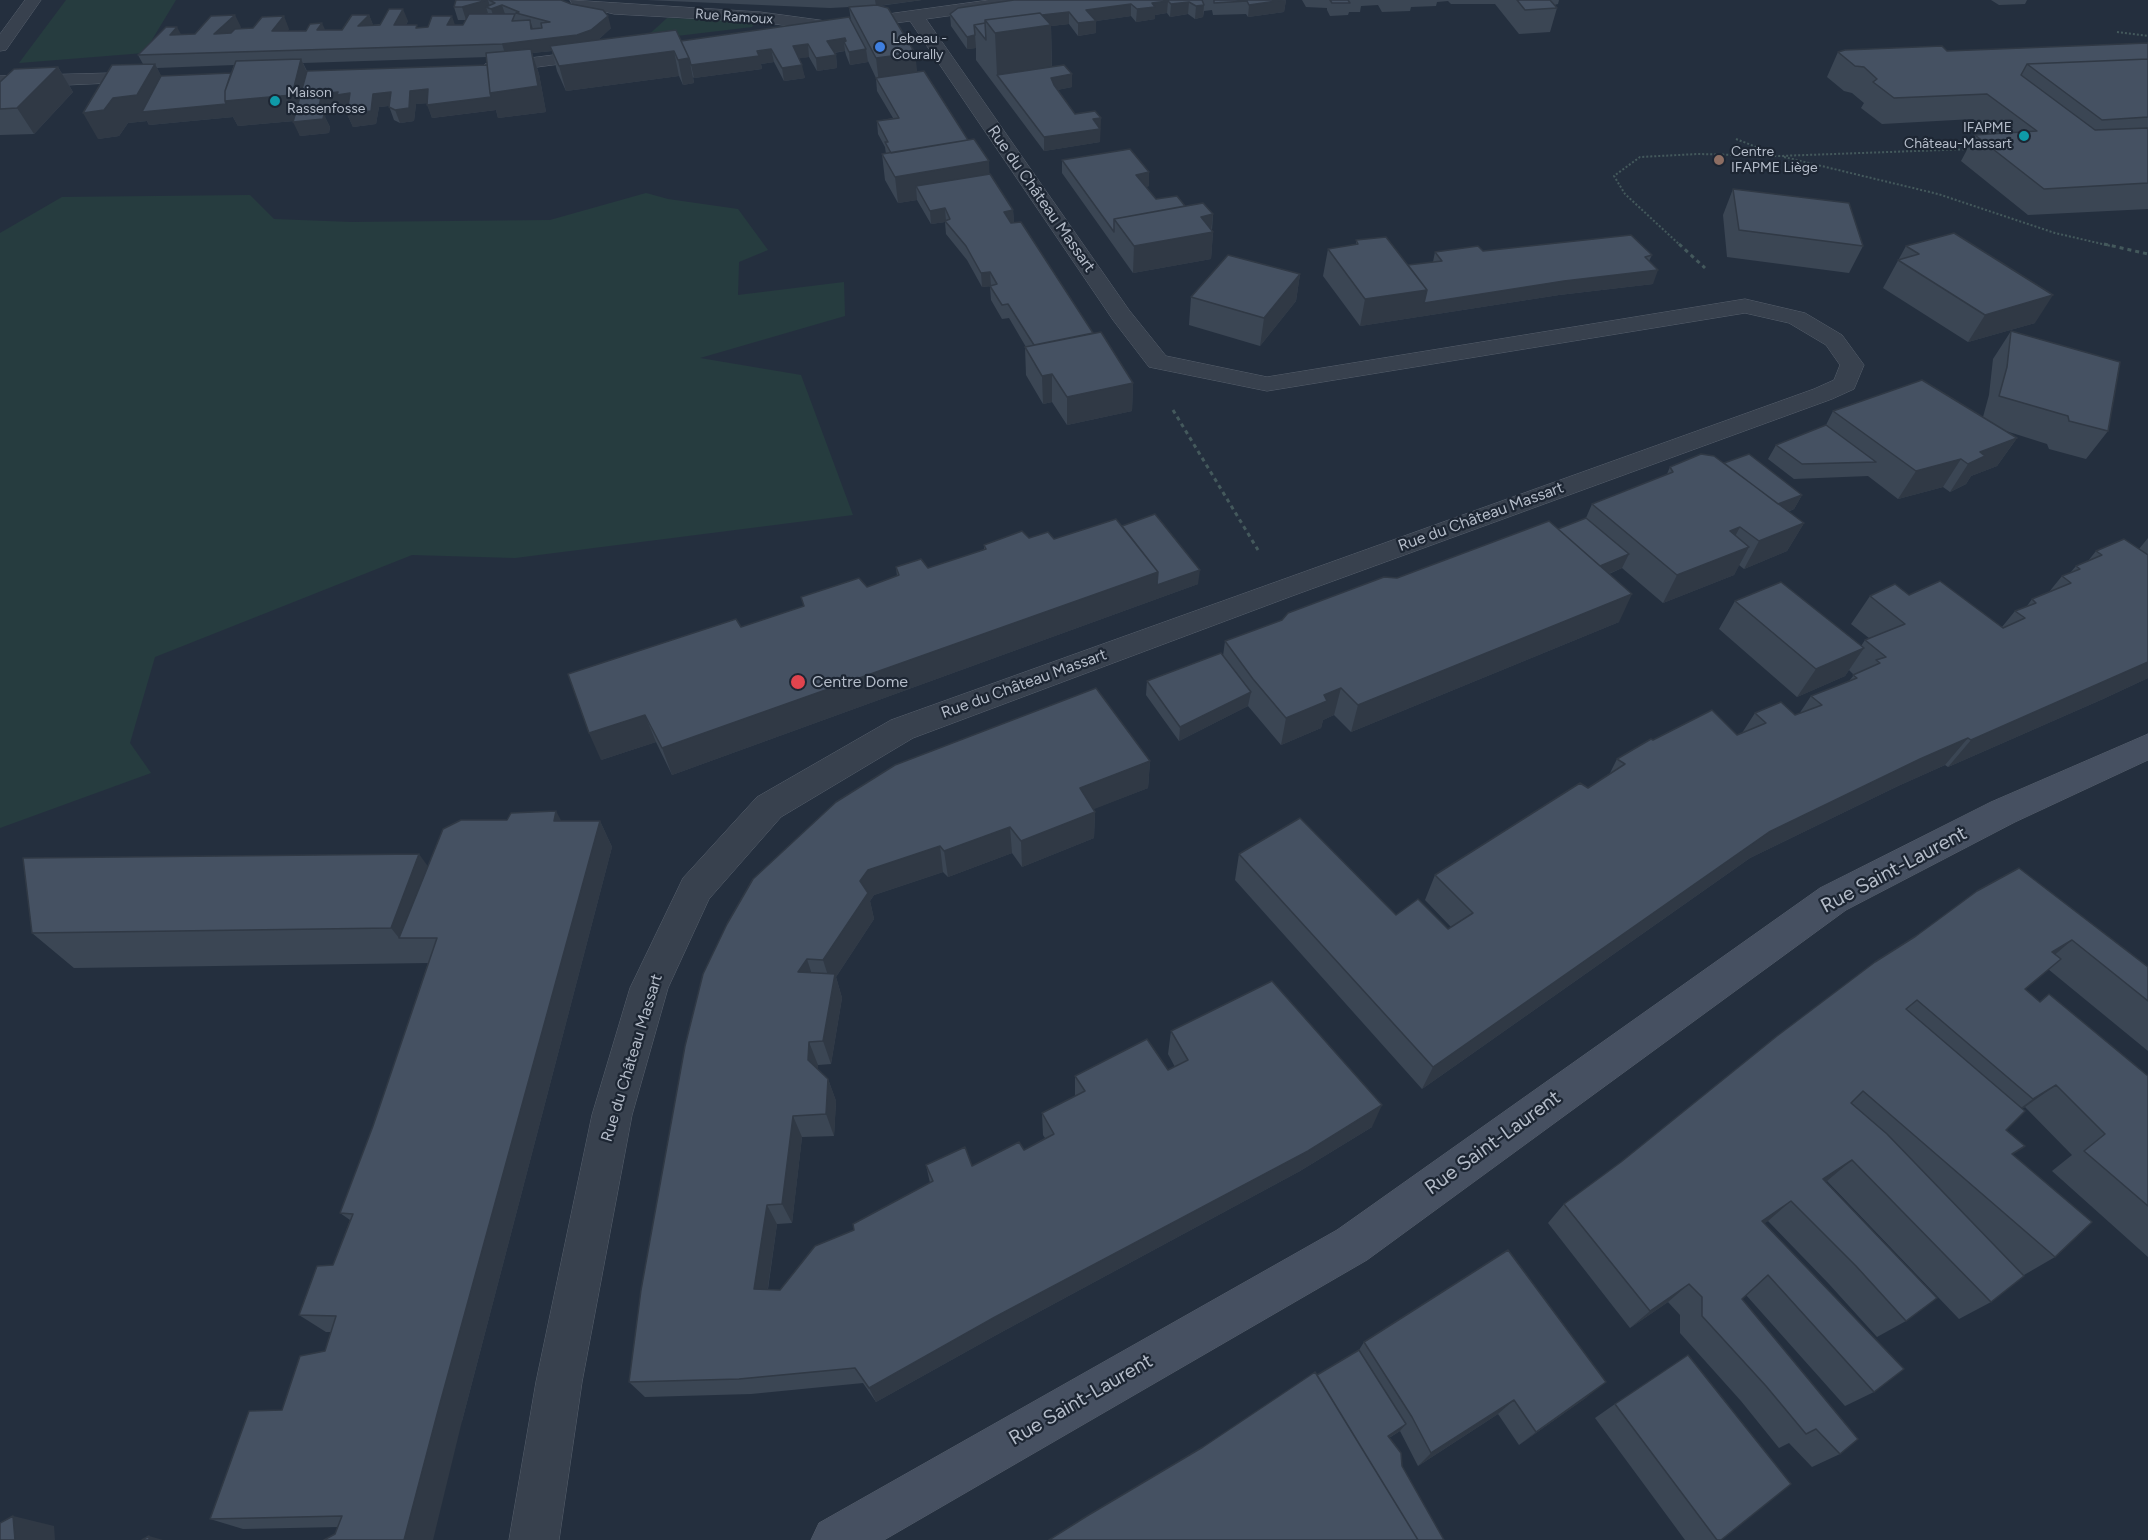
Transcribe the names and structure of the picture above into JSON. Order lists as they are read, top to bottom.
{
  "streets": {
    "street": ["Rue Ramoux", "Rue du Château Massart", "Rue Saint-Laurent"]
  },
  "places": [
    "Lebeau - Courally",
    "Maison Rassenfosse",
    "IFAPME Château-Massart",
    "Centre IFAPME Liège",
    "Centre Dome"
  ]
}
